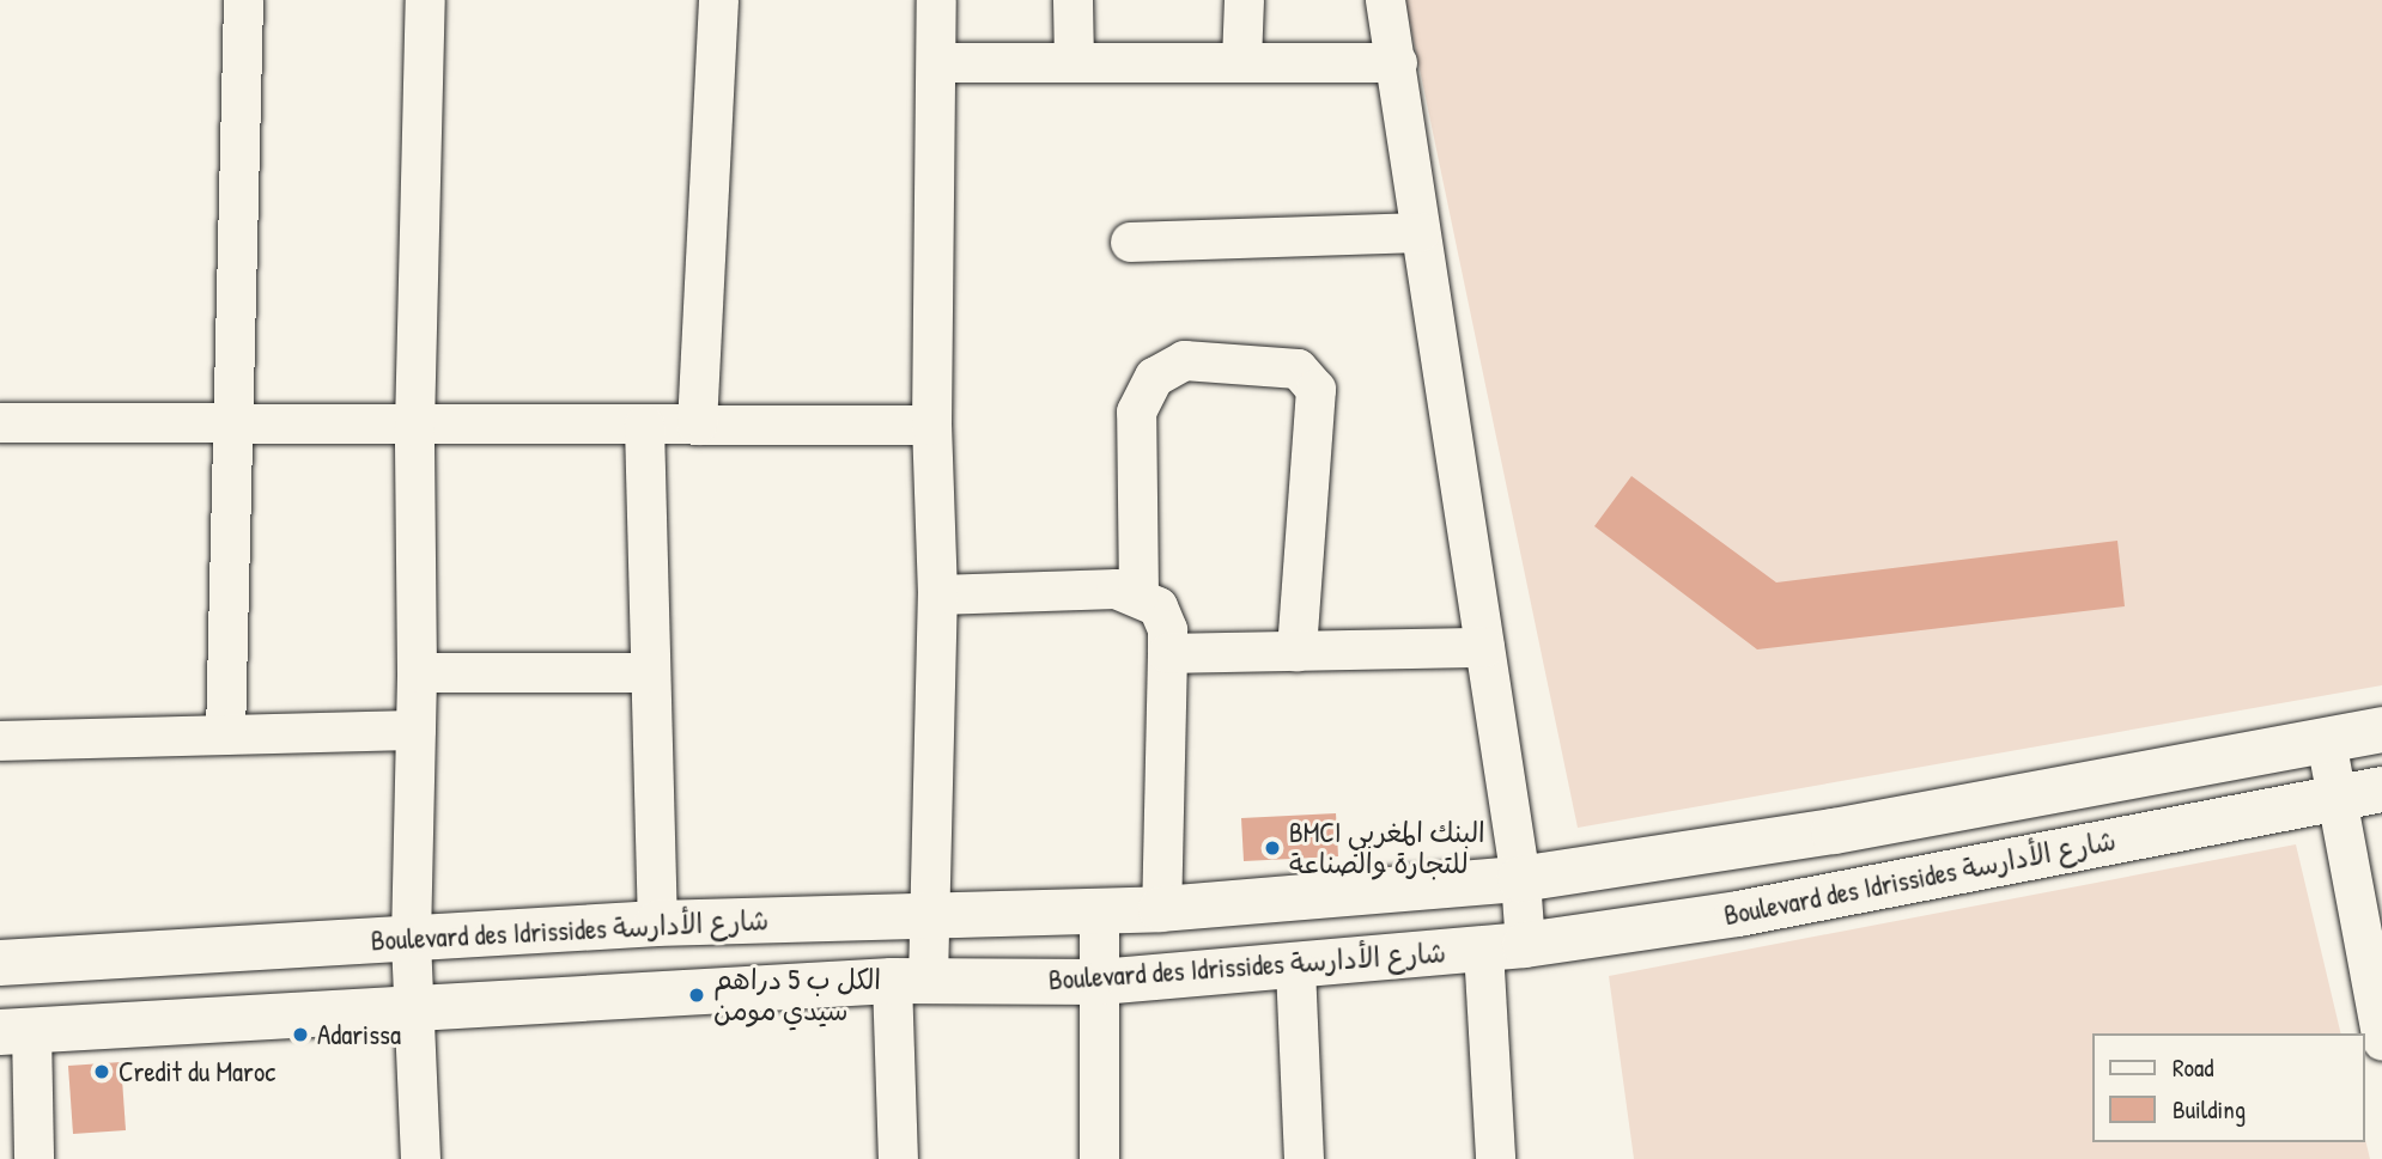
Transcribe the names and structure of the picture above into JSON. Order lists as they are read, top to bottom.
{
  "streets": {
    "street": ["Boulevard des Idrissides شارع الأدارسة"]
  },
  "places": [
    "BMCI البنك المغربي للتجارة والصناعة",
    "الكل ب 5 دراهم سيدي مومن",
    "Adarissa",
    "Credit du Maroc"
  ],
  "legend": ["Road", "Building"]
}
